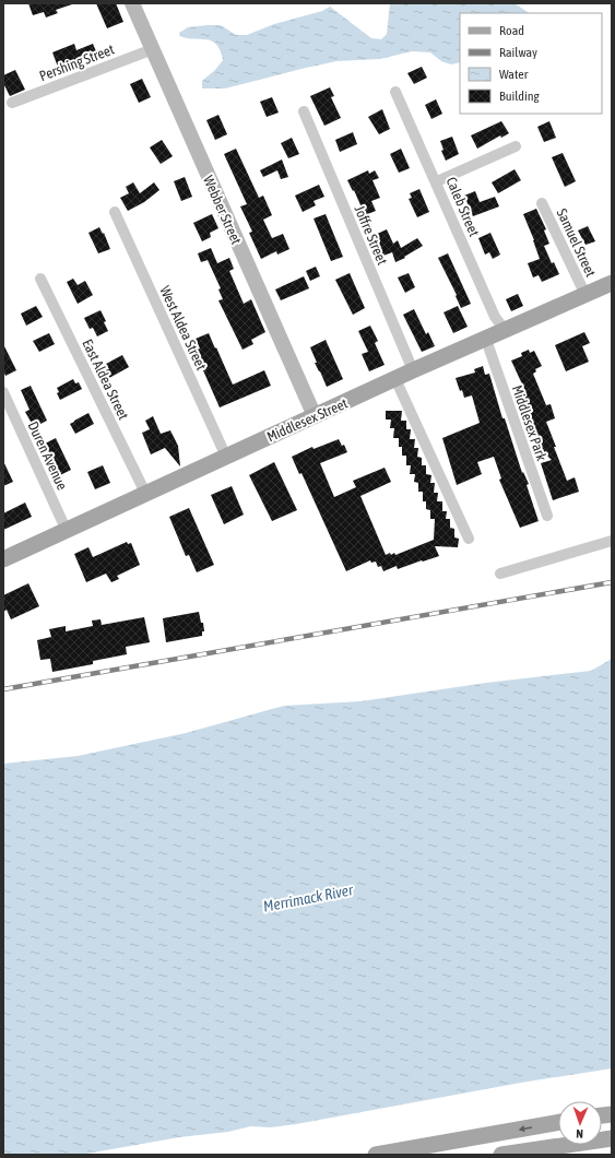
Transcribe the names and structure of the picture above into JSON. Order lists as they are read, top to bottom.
{
  "streets": {
    "main road": ["Middlesex Street"],
    "street": [
      "Pershing Street",
      "Caleb Street",
      "Webber Street",
      "Joffre Street",
      "Samuel Street",
      "West Aldea Street",
      "East Aldea Street",
      "Middlesex Park",
      "Duren Avenue"
    ]
  },
  "crossings": [
    ["Pershing Street", "Webber Street"],
    ["Caleb Street", "Middlesex Street"],
    ["Webber Street", "Middlesex Street"],
    ["Joffre Street", "Middlesex Street"],
    ["Samuel Street", "Middlesex Street"],
    ["West Aldea Street", "Middlesex Street"],
    ["East Aldea Street", "Middlesex Street"],
    ["Middlesex Street", "Middlesex Park"],
    ["Middlesex Street", "Duren Avenue"]
  ],
  "water": ["Merrimack River"],
  "legend": [
    "Road",
    "Railway",
    "Water",
    "Building"
  ],
  "north": "bottom"
}
